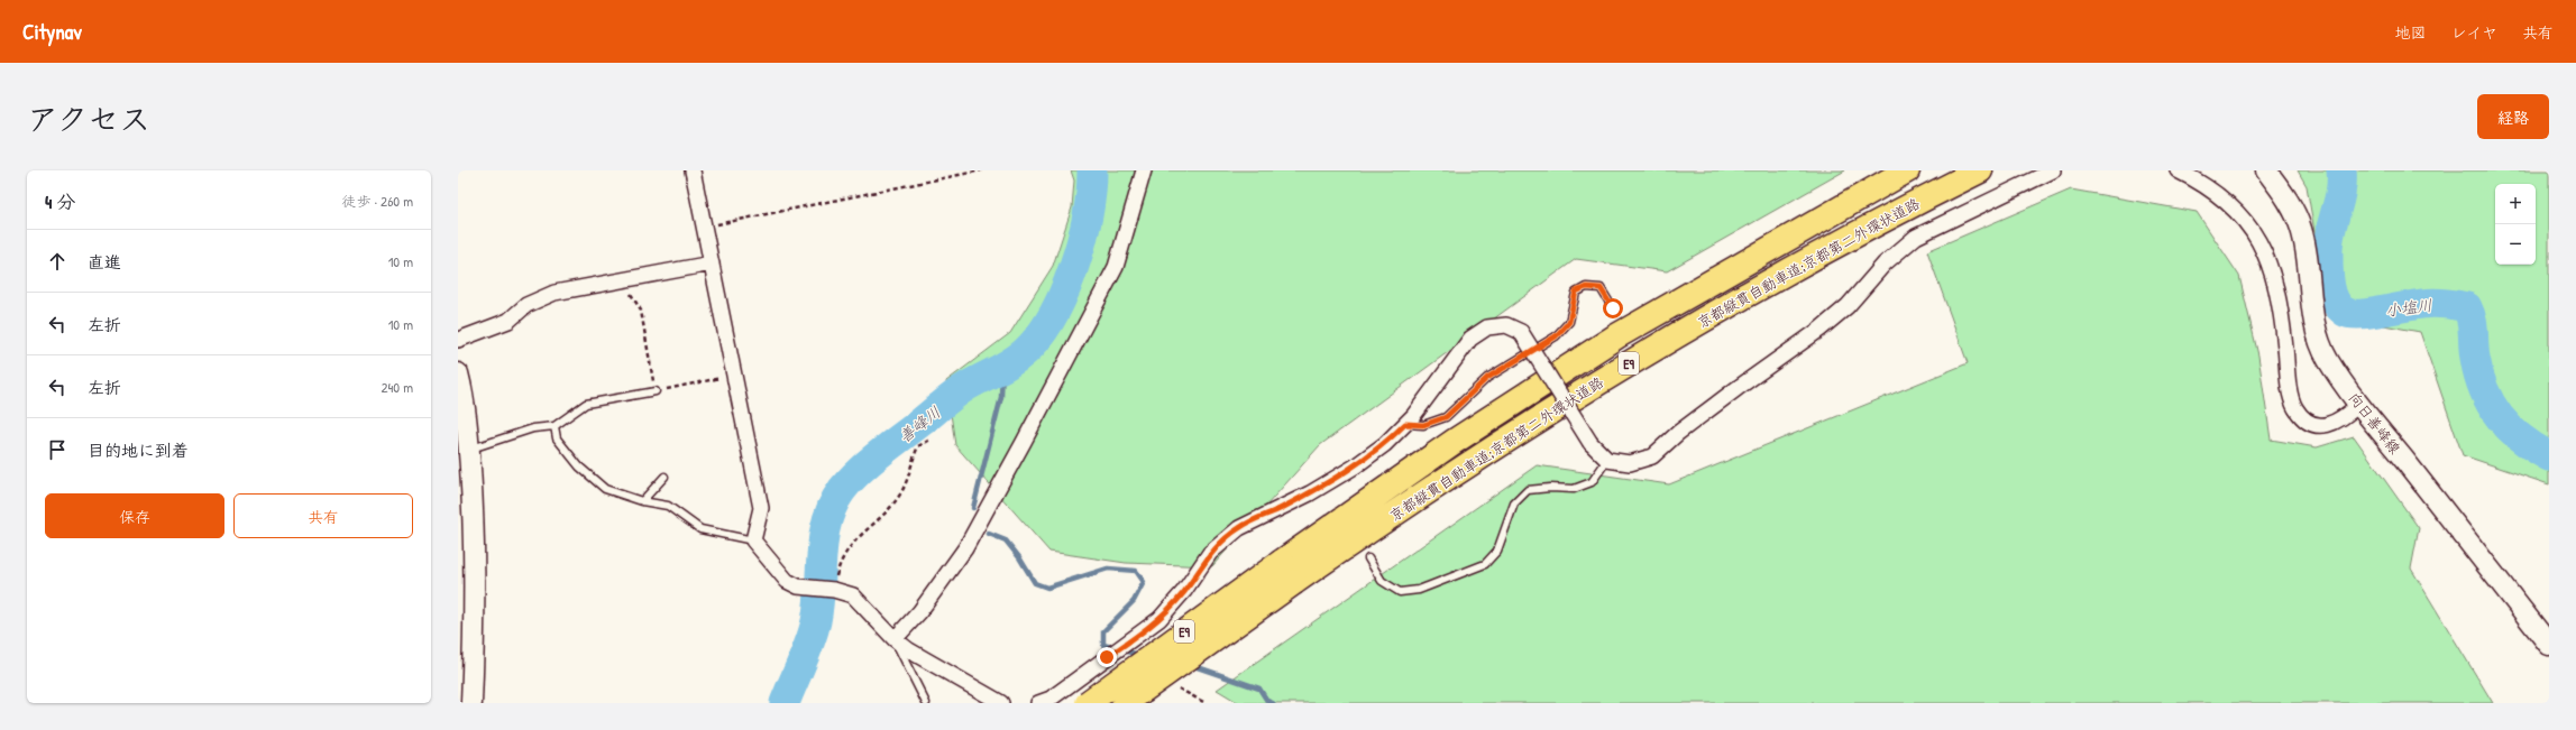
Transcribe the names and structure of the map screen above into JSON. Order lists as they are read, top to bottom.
{
  "streets": {
    "highway": ["京都縦貫自動車道;京都第二外環状道路", "E9"],
    "main road": ["向日善峰線"]
  },
  "water": ["小塩川", "善峰川"],
  "page": {
    "header": "Citynav",
    "nav": ["地図", "レイヤ", "共有"],
    "title": "アクセス",
    "buttons": [
      "経路",
      ["保存", "共有"]
    ],
    "heading": ["4 分", "徒歩 · 260 m"],
    "map_buttons": ["+", "−"],
    "list": [
      ["直進", "10 m"],
      ["左折", "10 m"],
      ["左折", "240 m"],
      "目的地に到着"
    ]
  }
}
